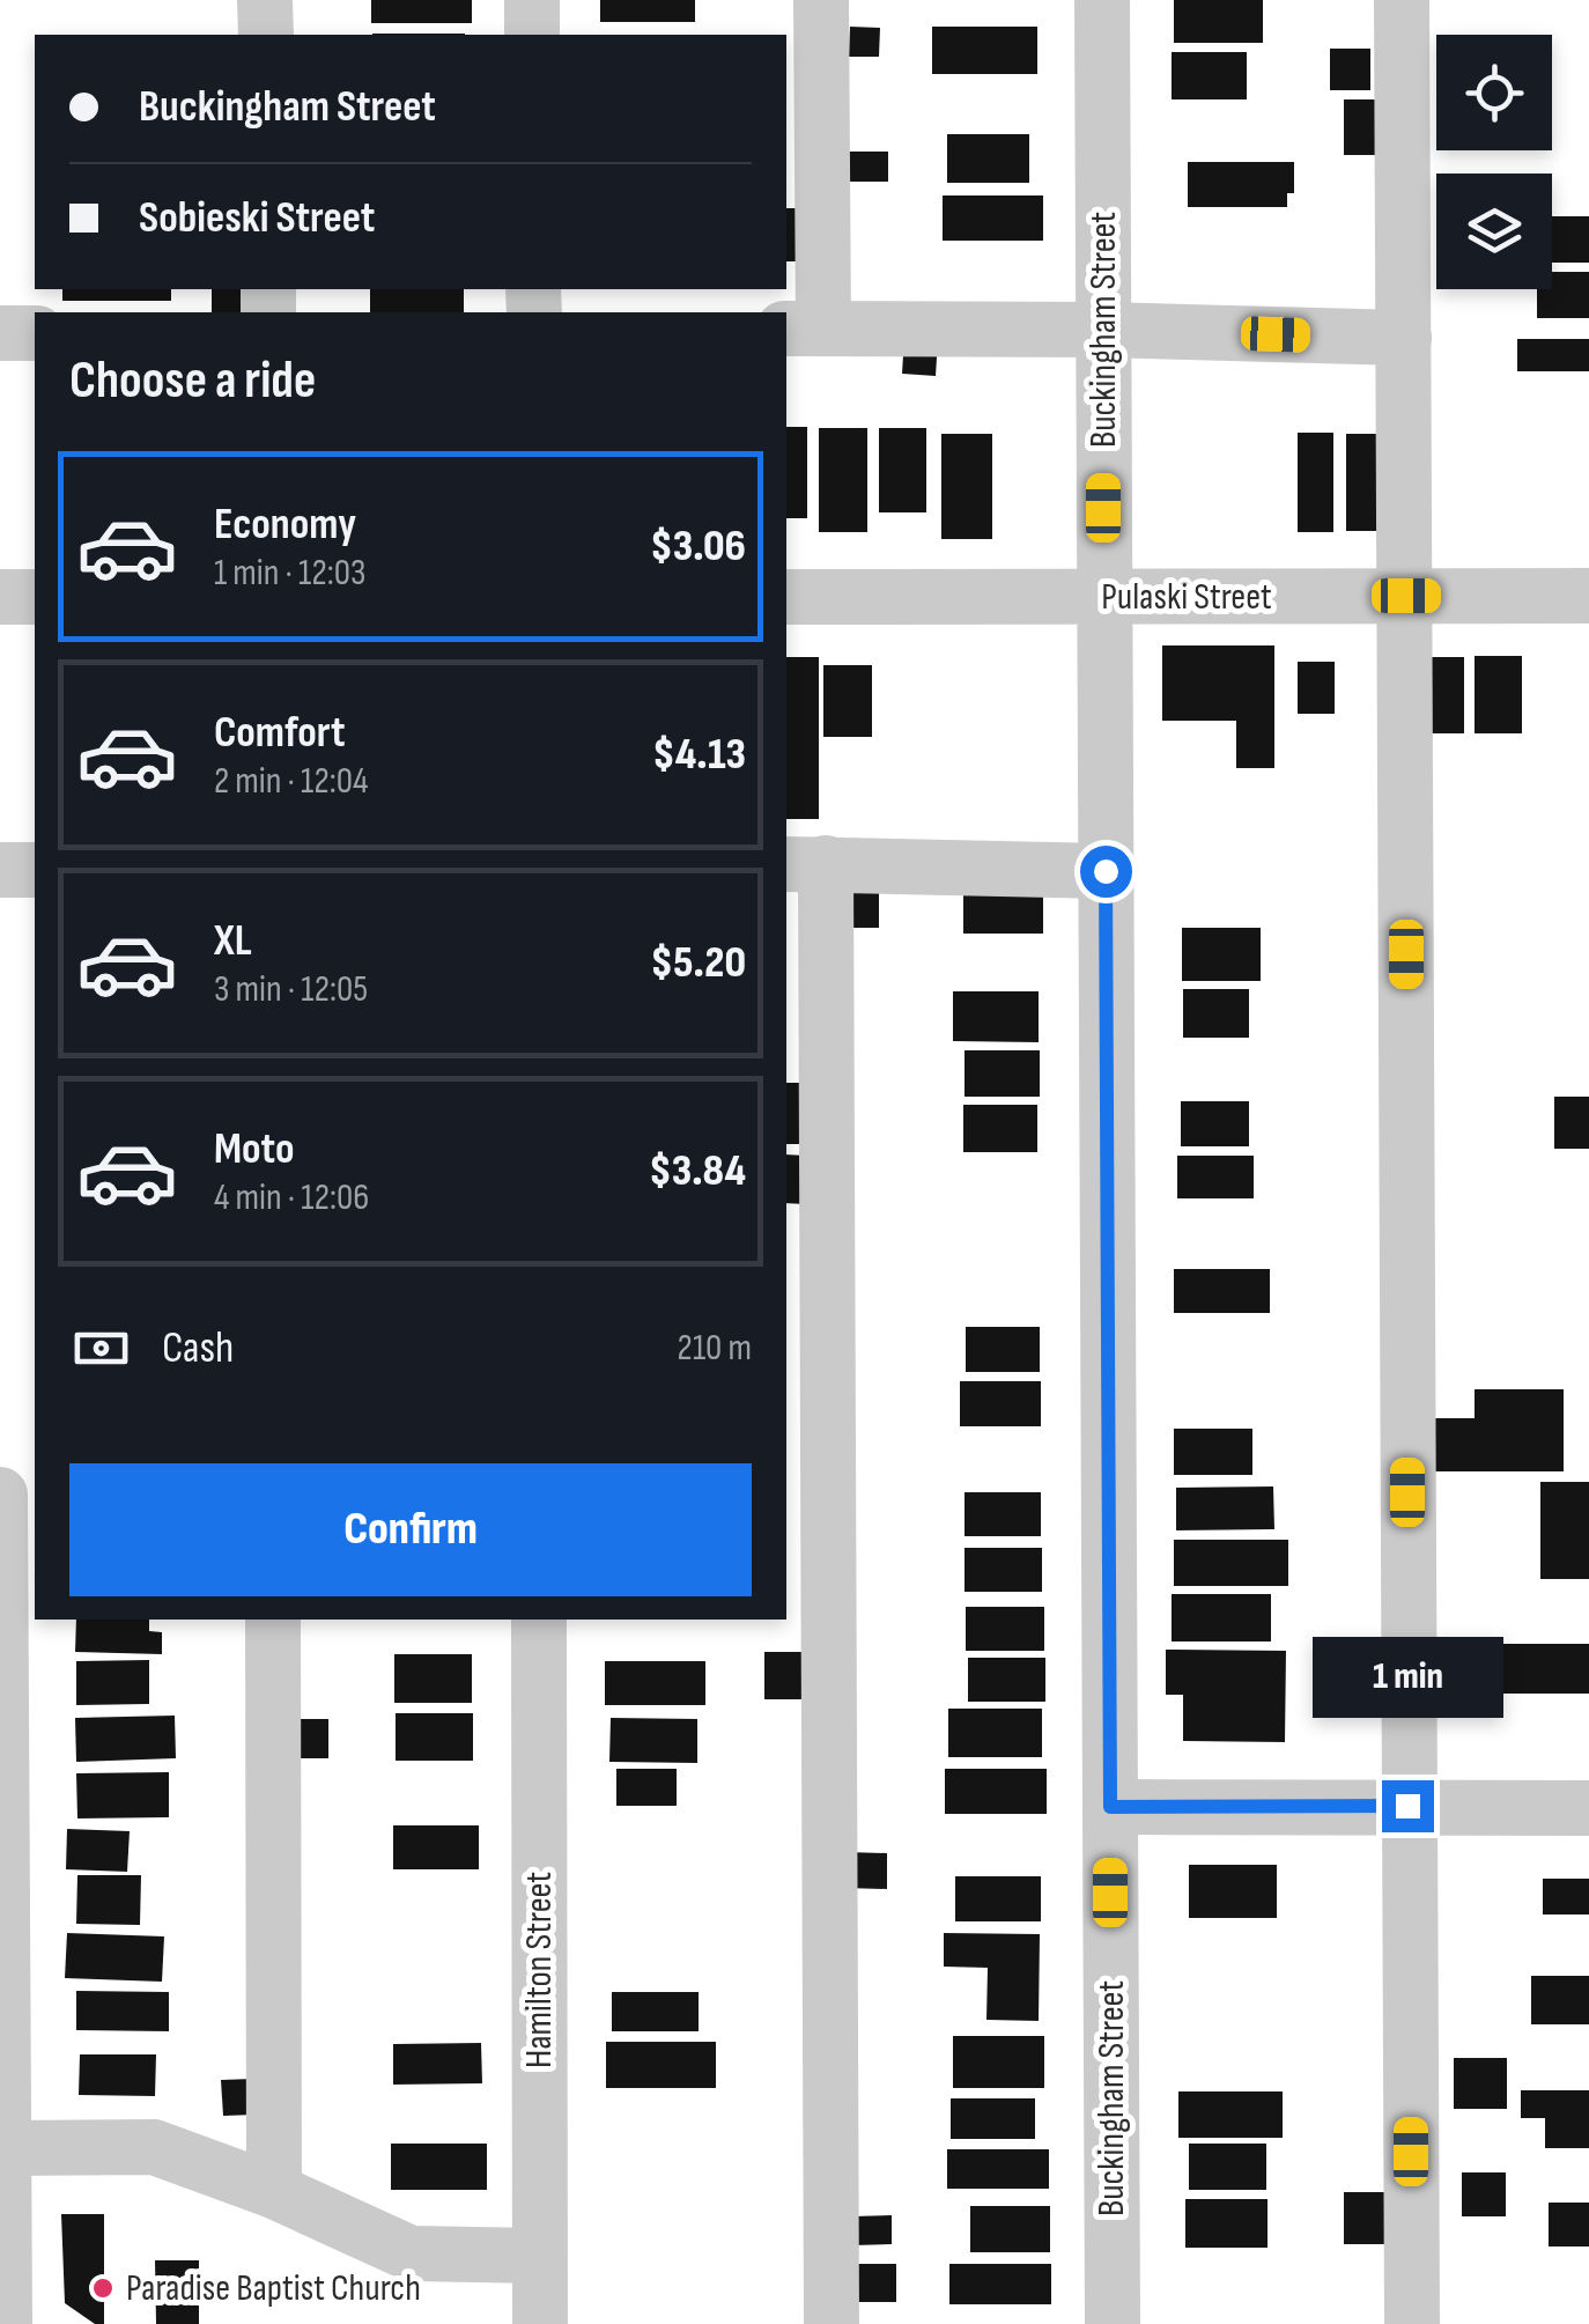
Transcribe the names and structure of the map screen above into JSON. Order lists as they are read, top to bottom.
{
  "streets": {
    "street": ["Buckingham Street", "Pulaski Street", "Hamilton Street"]
  },
  "crossings": [
    ["Buckingham Street", "Pulaski Street"]
  ],
  "places": ["Paradise Baptist Church"],
  "page": {
    "banner": ["Buckingham Street", "Sobieski Street"],
    "heading": "Choose a ride",
    "list": [
      {
        "name": "Economy",
        "note": "1 min · 12:03",
        "value": "$3.06"
      },
      {
        "name": "Comfort",
        "note": "2 min · 12:04",
        "value": "$4.13"
      },
      {
        "name": "XL",
        "note": "3 min · 12:05",
        "value": "$5.20"
      },
      {
        "name": "Moto",
        "note": "4 min · 12:06",
        "value": "$3.84"
      }
    ],
    "pay": ["Cash", "210 m"],
    "buttons": "Confirm",
    "bubble": "1 min"
  }
}
